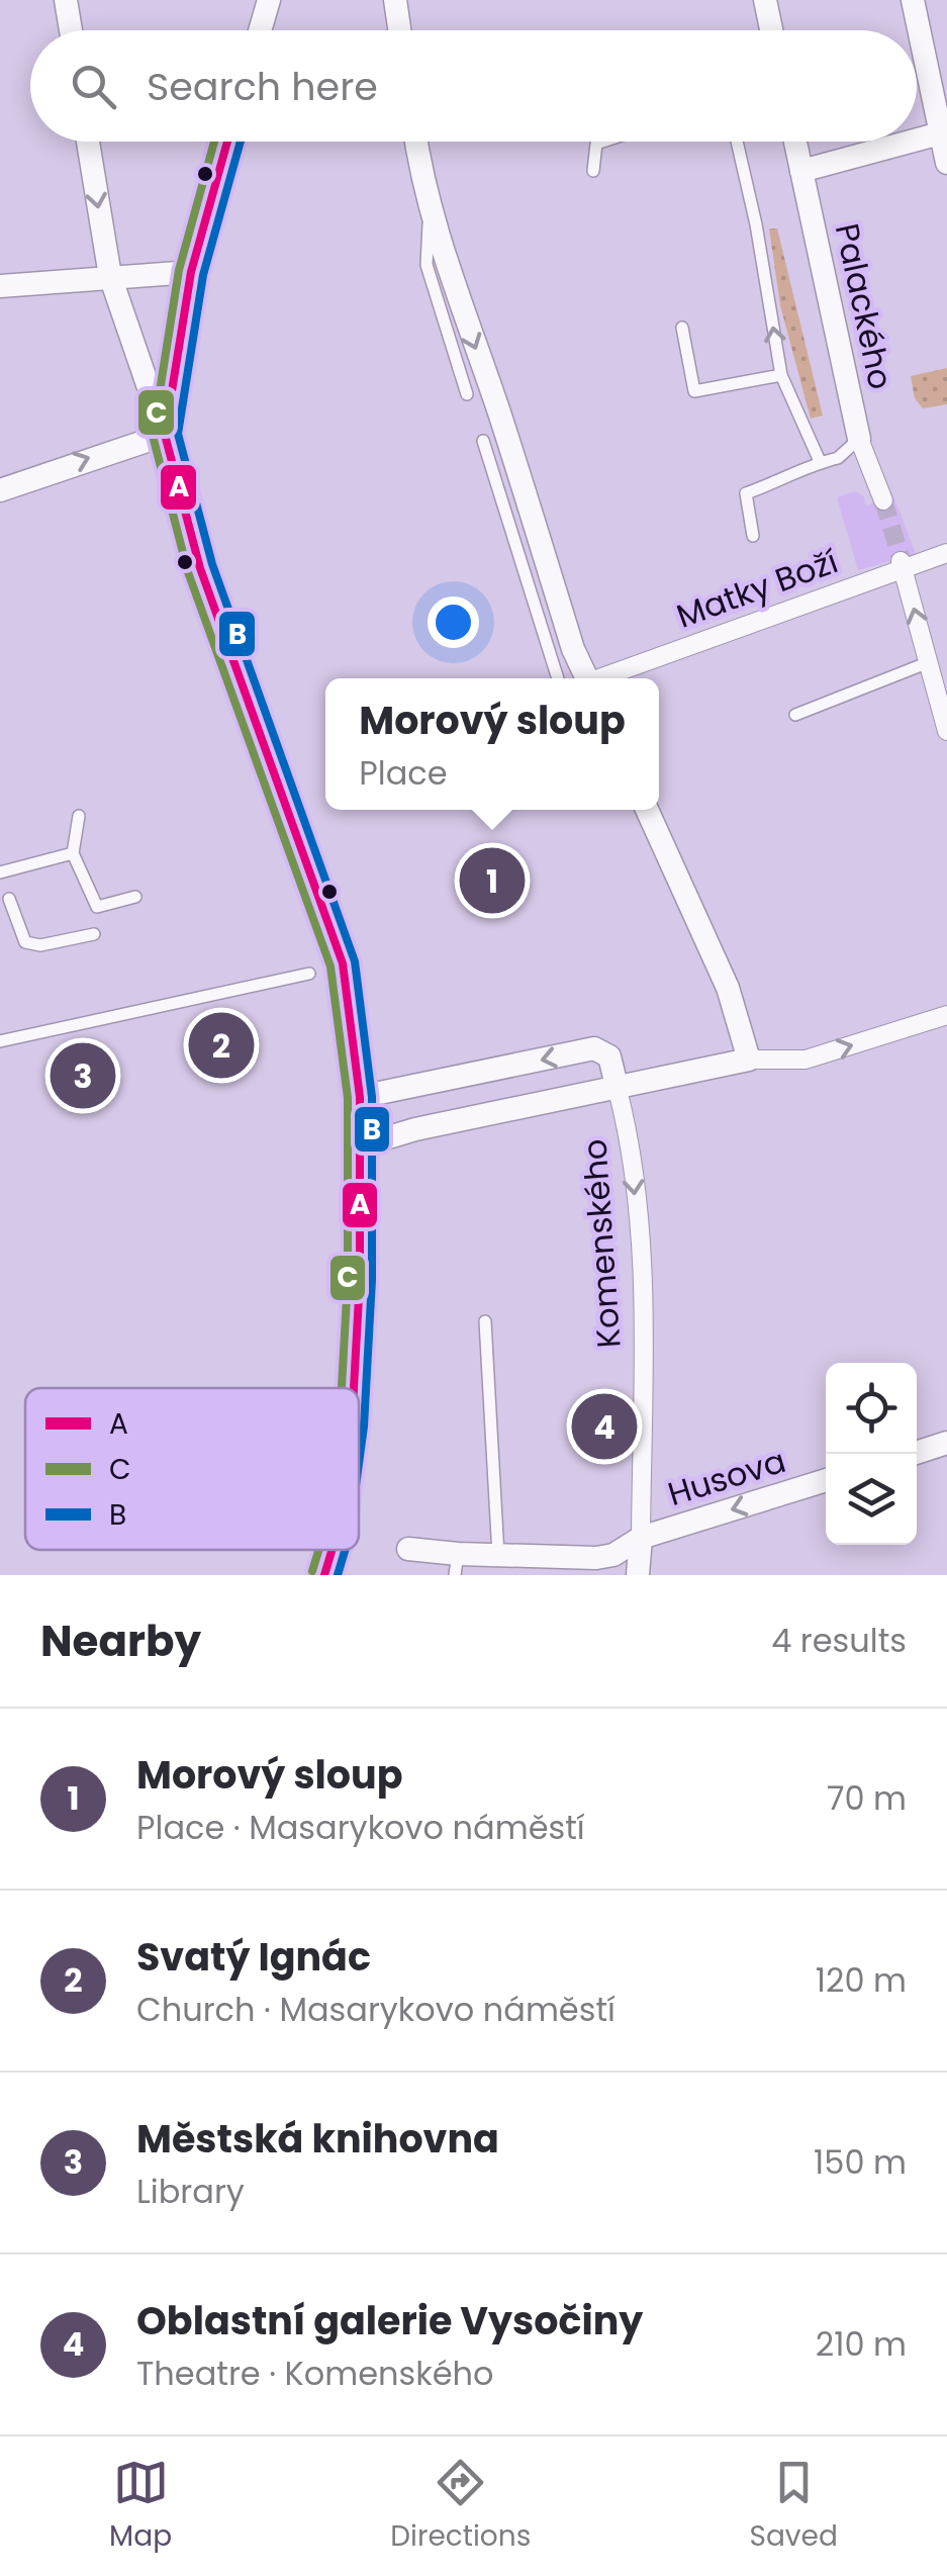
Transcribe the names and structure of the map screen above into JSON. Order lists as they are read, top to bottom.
{
  "streets": {
    "street": [
      "Palackého",
      "Matky Boží",
      "Komenského",
      "Husova"
    ]
  },
  "crossings": [
    ["Komenského", "Husova"]
  ],
  "one_way": ["Komenského", "Husova"],
  "lines": ["transit line A", "transit line C", "transit line B"],
  "legend": ["A", "C", "B"],
  "page": {
    "search": "Search here",
    "popup": ["Morový sloup", "Place"],
    "pins": [
      "1",
      "2",
      "3",
      "4"
    ],
    "heading": ["Nearby", "4 results"],
    "list": [
      {
        "mark": "1",
        "name": "Morový sloup",
        "note": "Place · Masarykovo náměstí",
        "value": "70 m"
      },
      {
        "mark": "2",
        "name": "Svatý Ignác",
        "note": "Church · Masarykovo náměstí",
        "value": "120 m"
      },
      {
        "mark": "3",
        "name": "Městská knihovna",
        "note": "Library",
        "value": "150 m"
      },
      {
        "mark": "4",
        "name": "Oblastní galerie Vysočiny",
        "note": "Theatre · Komenského",
        "value": "210 m"
      }
    ],
    "nav": ["Map", "Directions", "Saved"]
  }
}
